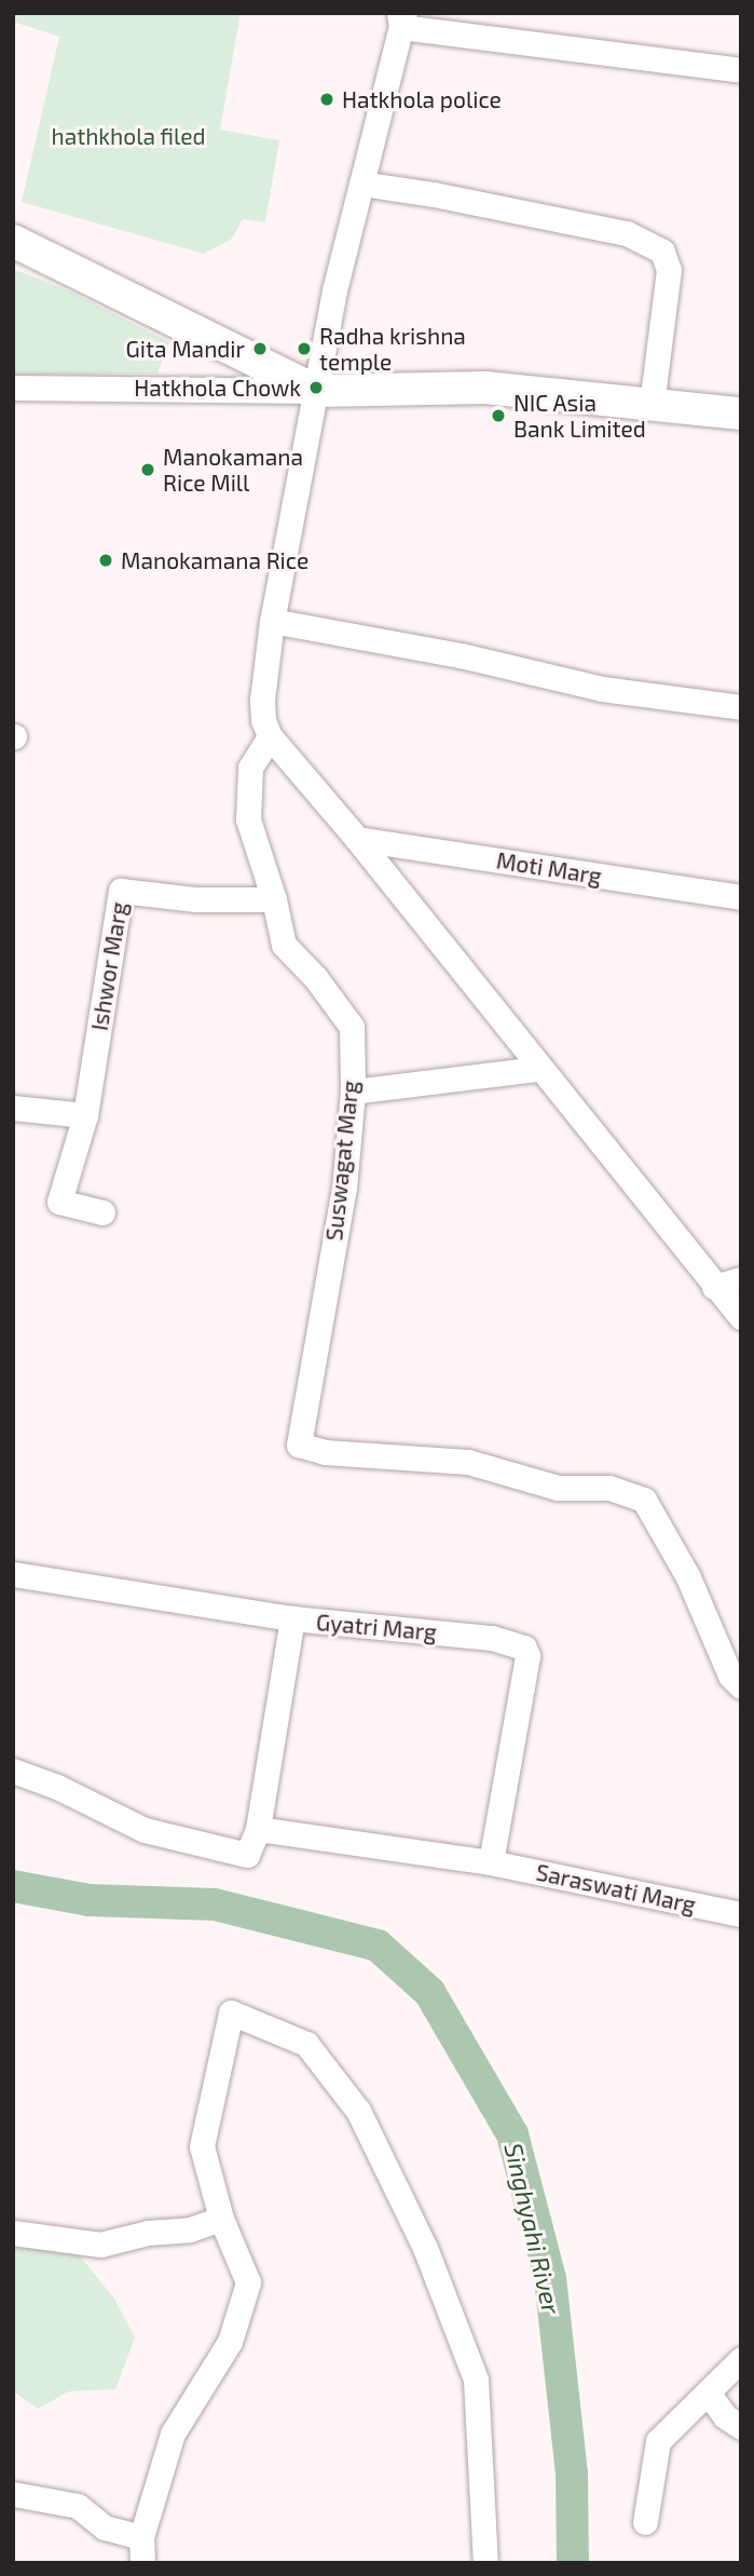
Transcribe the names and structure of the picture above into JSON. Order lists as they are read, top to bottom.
{
  "streets": {
    "street": [
      "Moti Marg",
      "Ishwor Marg",
      "Suswagat Marg",
      "Gyatri Marg",
      "Saraswati Marg"
    ]
  },
  "crossings": [
    ["Ishwor Marg", "Suswagat Marg"],
    ["Gyatri Marg", "Saraswati Marg"]
  ],
  "water": ["Singhyahi River"],
  "parks": ["hathkhola filed"],
  "places": [
    "Hatkhola police",
    "Gita Mandir",
    "Radha krishna temple",
    "Hatkhola Chowk",
    "NIC Asia Bank Limited",
    "Manokamana Rice Mill",
    "Manokamana Rice"
  ]
}
